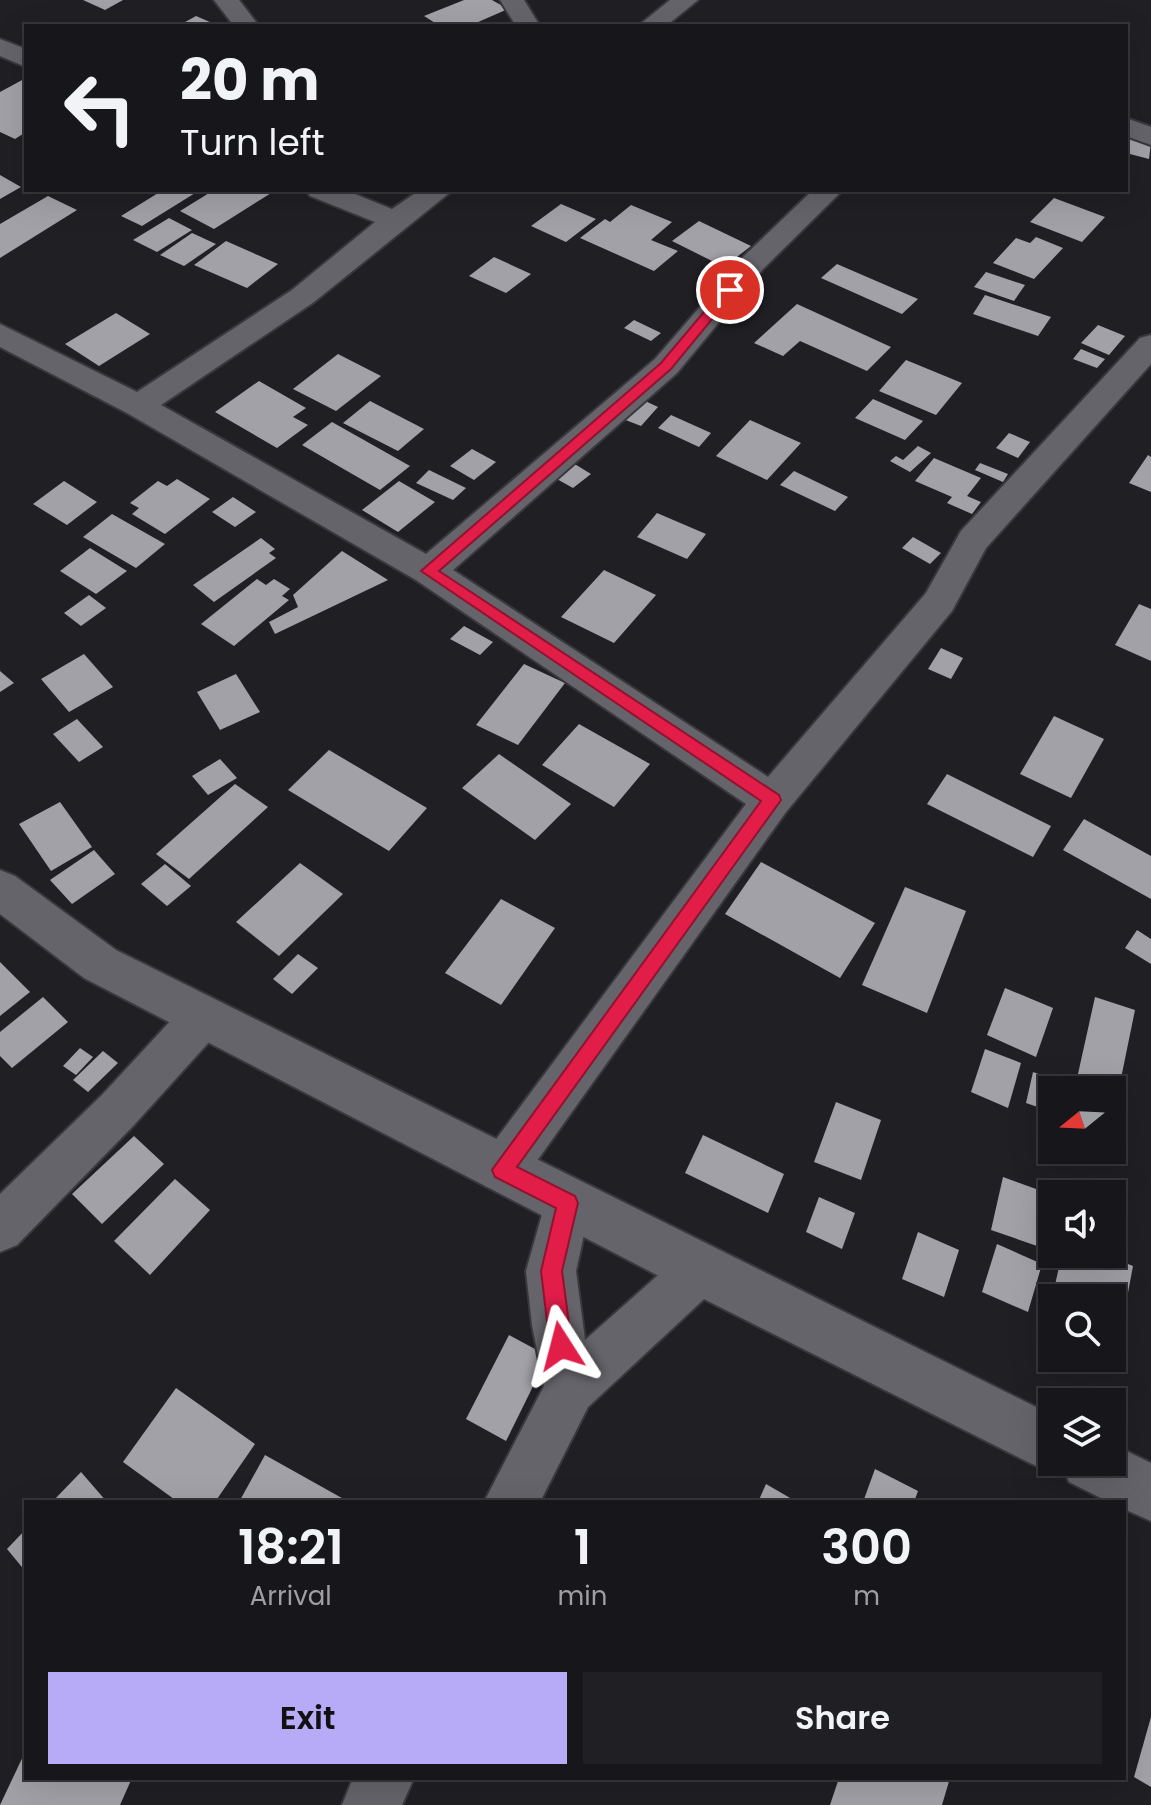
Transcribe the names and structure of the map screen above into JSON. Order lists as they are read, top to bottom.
{
  "north": "left",
  "page": {
    "turn": ["20 m", "Turn left"],
    "eta": [
      "18:21",
      "Arrival",
      "1",
      "min",
      "300",
      "m"
    ],
    "buttons": ["Exit", "Share"]
  }
}
